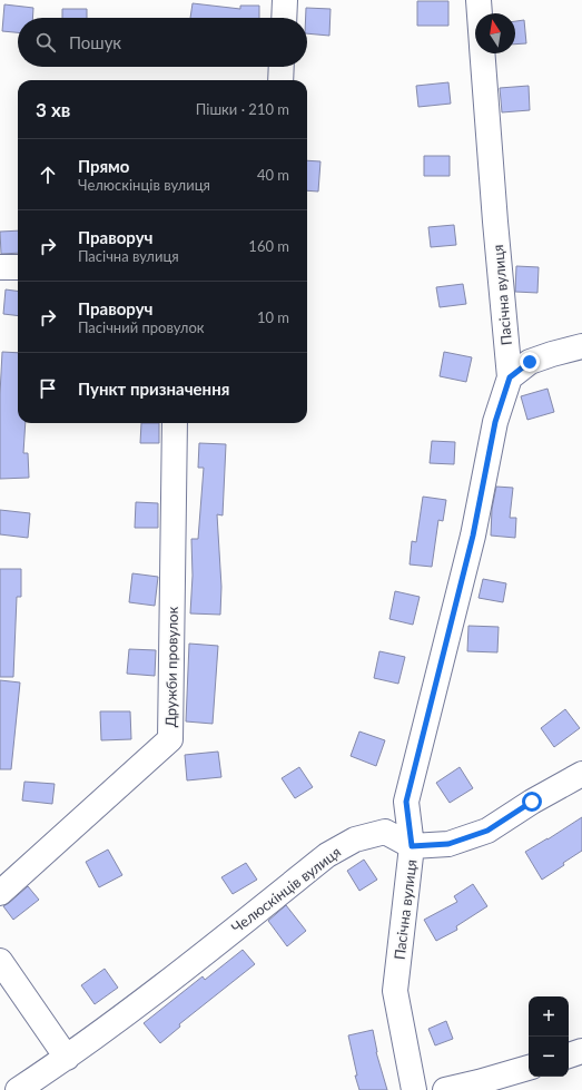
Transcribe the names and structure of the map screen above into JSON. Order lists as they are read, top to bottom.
{
  "streets": {
    "street": ["Пасічна вулиця", "Дружби провулок", "Челюскінців вулиця"]
  },
  "crossings": [
    ["Пасічна вулиця", "Челюскінців вулиця"]
  ],
  "north": "top",
  "page": {
    "search": "Пошук",
    "heading": ["3 хв", "Пішки · 210 m"],
    "list": [
      ["Прямо", "Челюскінців вулиця", "40 m"],
      ["Праворуч", "Пасічна вулиця", "160 m"],
      ["Праворуч", "Пасічний провулок", "10 m"],
      "Пункт призначення"
    ],
    "map_buttons": ["+", "−"]
  }
}
